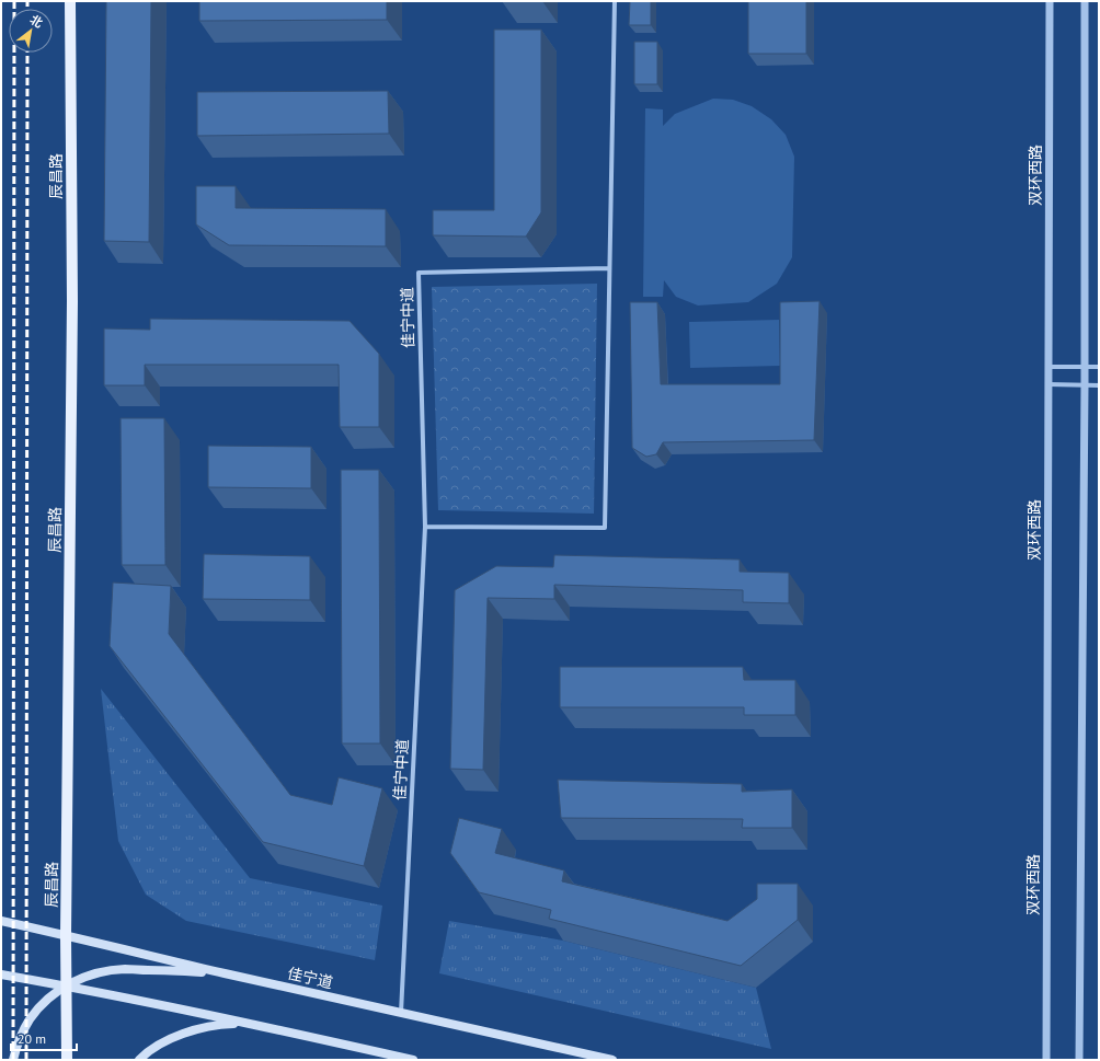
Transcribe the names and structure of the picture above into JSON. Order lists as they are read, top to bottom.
{
  "streets": {
    "main road": ["辰昌路", "佳宁道"],
    "street": ["双环西路", "佳宁中道"]
  },
  "crossings": [
    ["辰昌路", "佳宁道"],
    ["佳宁中道", "佳宁道"]
  ],
  "scale_bar": "20 m",
  "north": "top right"
}
